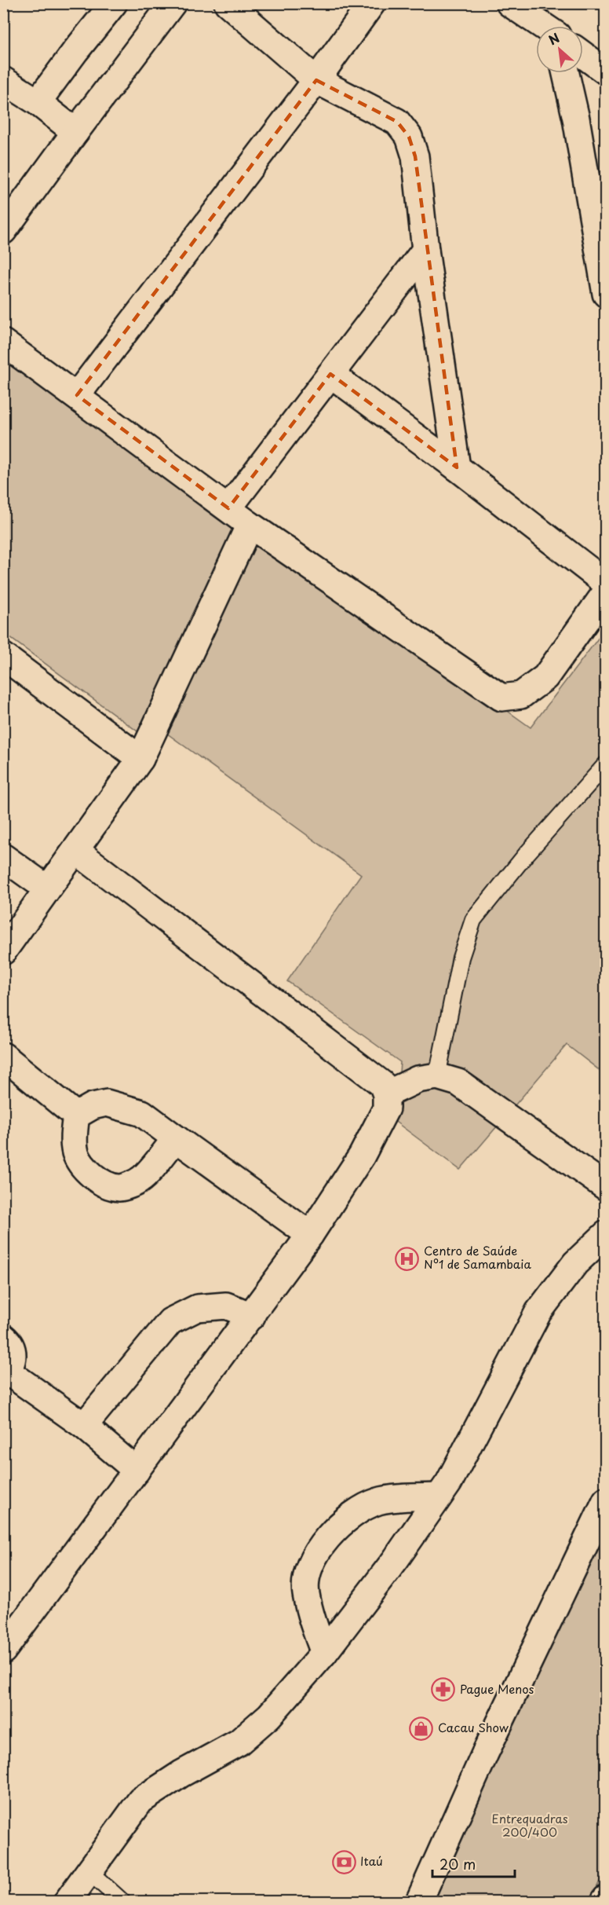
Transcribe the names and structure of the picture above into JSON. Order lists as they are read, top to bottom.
{
  "parks": ["Entrequadras 200/400"],
  "places": {
    "hospital": ["Centro de Saúde Nº1 de Samambaia"],
    "pharmacy": ["Pague Menos"],
    "shop": ["Cacau Show"],
    "bank": ["Itaú"]
  },
  "scale_bar": "20 m",
  "north": "top left"
}
